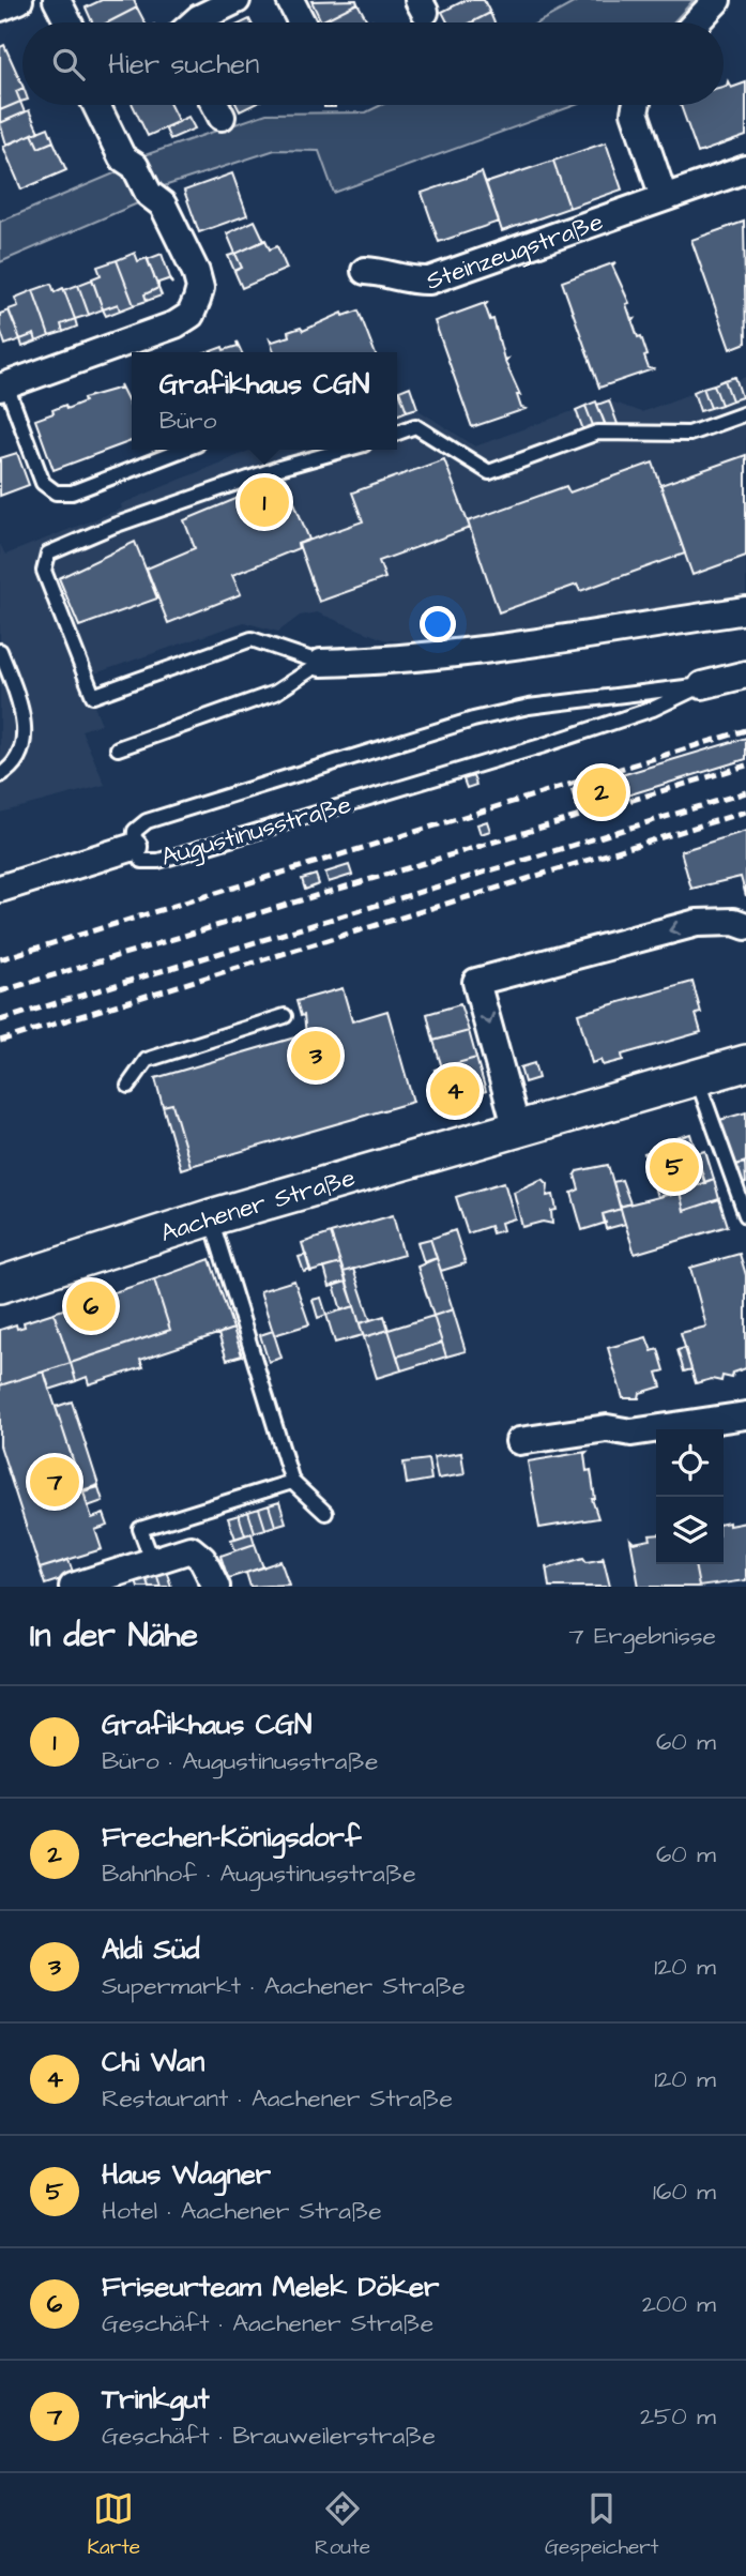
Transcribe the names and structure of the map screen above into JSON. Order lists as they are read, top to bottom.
{
  "streets": {
    "main road": ["Aachener Straße"],
    "street": ["Steinzeugstraße", "Augustinusstraße"]
  },
  "page": {
    "search": "Hier suchen",
    "popup": ["Grafikhaus CGN", "Büro"],
    "pins": [
      "1",
      "2",
      "3",
      "4",
      "5",
      "6",
      "7"
    ],
    "heading": ["In der Nähe", "7 Ergebnisse"],
    "list": [
      {
        "mark": "1",
        "name": "Grafikhaus CGN",
        "note": "Büro · Augustinusstraße",
        "value": "60 m"
      },
      {
        "mark": "2",
        "name": "Frechen-Königsdorf",
        "note": "Bahnhof · Augustinusstraße",
        "value": "60 m"
      },
      {
        "mark": "3",
        "name": "Aldi Süd",
        "note": "Supermarkt · Aachener Straße",
        "value": "120 m"
      },
      {
        "mark": "4",
        "name": "Chi Wan",
        "note": "Restaurant · Aachener Straße",
        "value": "120 m"
      },
      {
        "mark": "5",
        "name": "Haus Wagner",
        "note": "Hotel · Aachener Straße",
        "value": "160 m"
      },
      {
        "mark": "6",
        "name": "Friseurteam Melek Döker",
        "note": "Geschäft · Aachener Straße",
        "value": "200 m"
      },
      {
        "mark": "7",
        "name": "Trinkgut",
        "note": "Geschäft · Brauweilerstraße",
        "value": "250 m"
      }
    ],
    "nav": ["Karte", "Route", "Gespeichert"]
  }
}
